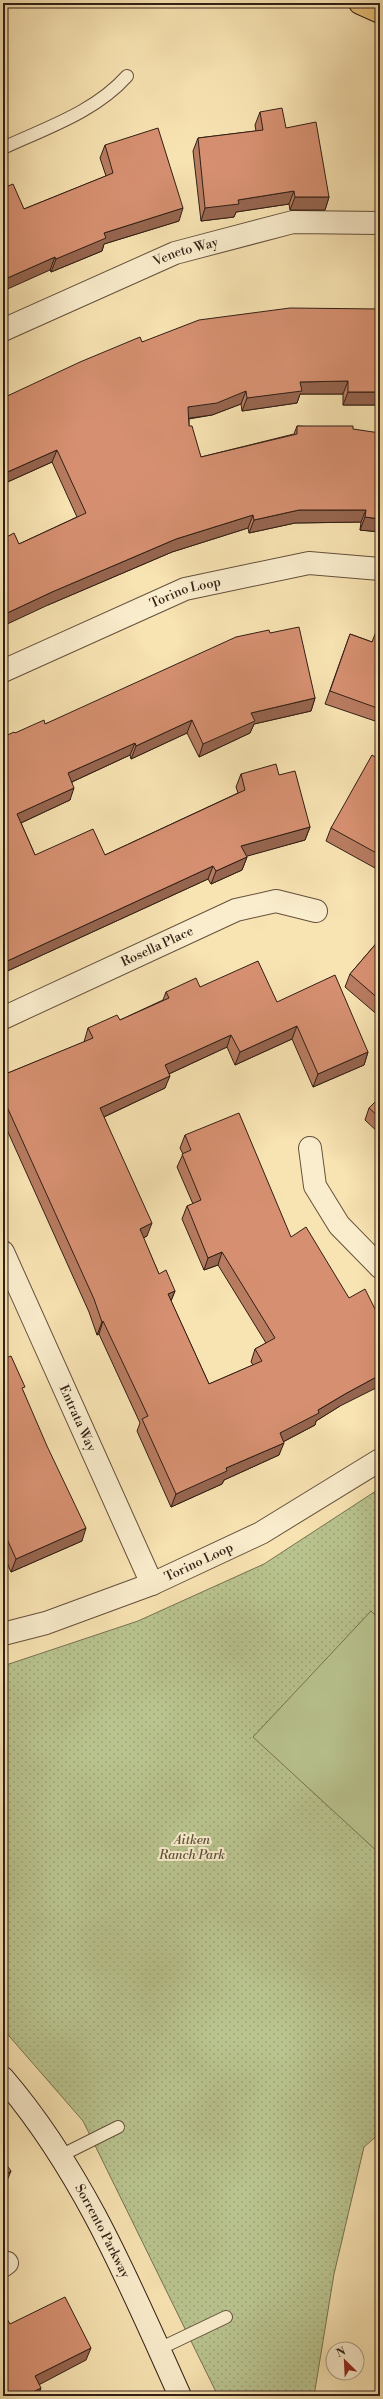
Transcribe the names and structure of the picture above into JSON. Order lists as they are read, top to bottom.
{
  "streets": {
    "street": [
      "Veneto Way",
      "Torino Loop",
      "Rosella Place",
      "Entrata Way",
      "Sorrento Parkway"
    ]
  },
  "crossings": [
    ["Torino Loop", "Entrata Way"]
  ],
  "parks": ["Aitken Ranch Park"],
  "north": "top left"
}
